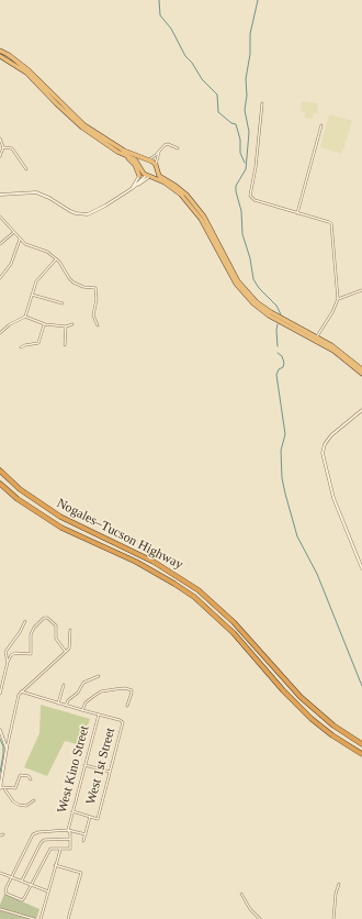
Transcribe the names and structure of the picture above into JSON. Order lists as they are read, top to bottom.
{
  "streets": {
    "highway": ["Nogales–Tucson Highway"],
    "street": ["West 1st Street", "West Kino Street"]
  },
  "crossings": [
    ["West 1st Street", "West Kino Street"]
  ]
}
